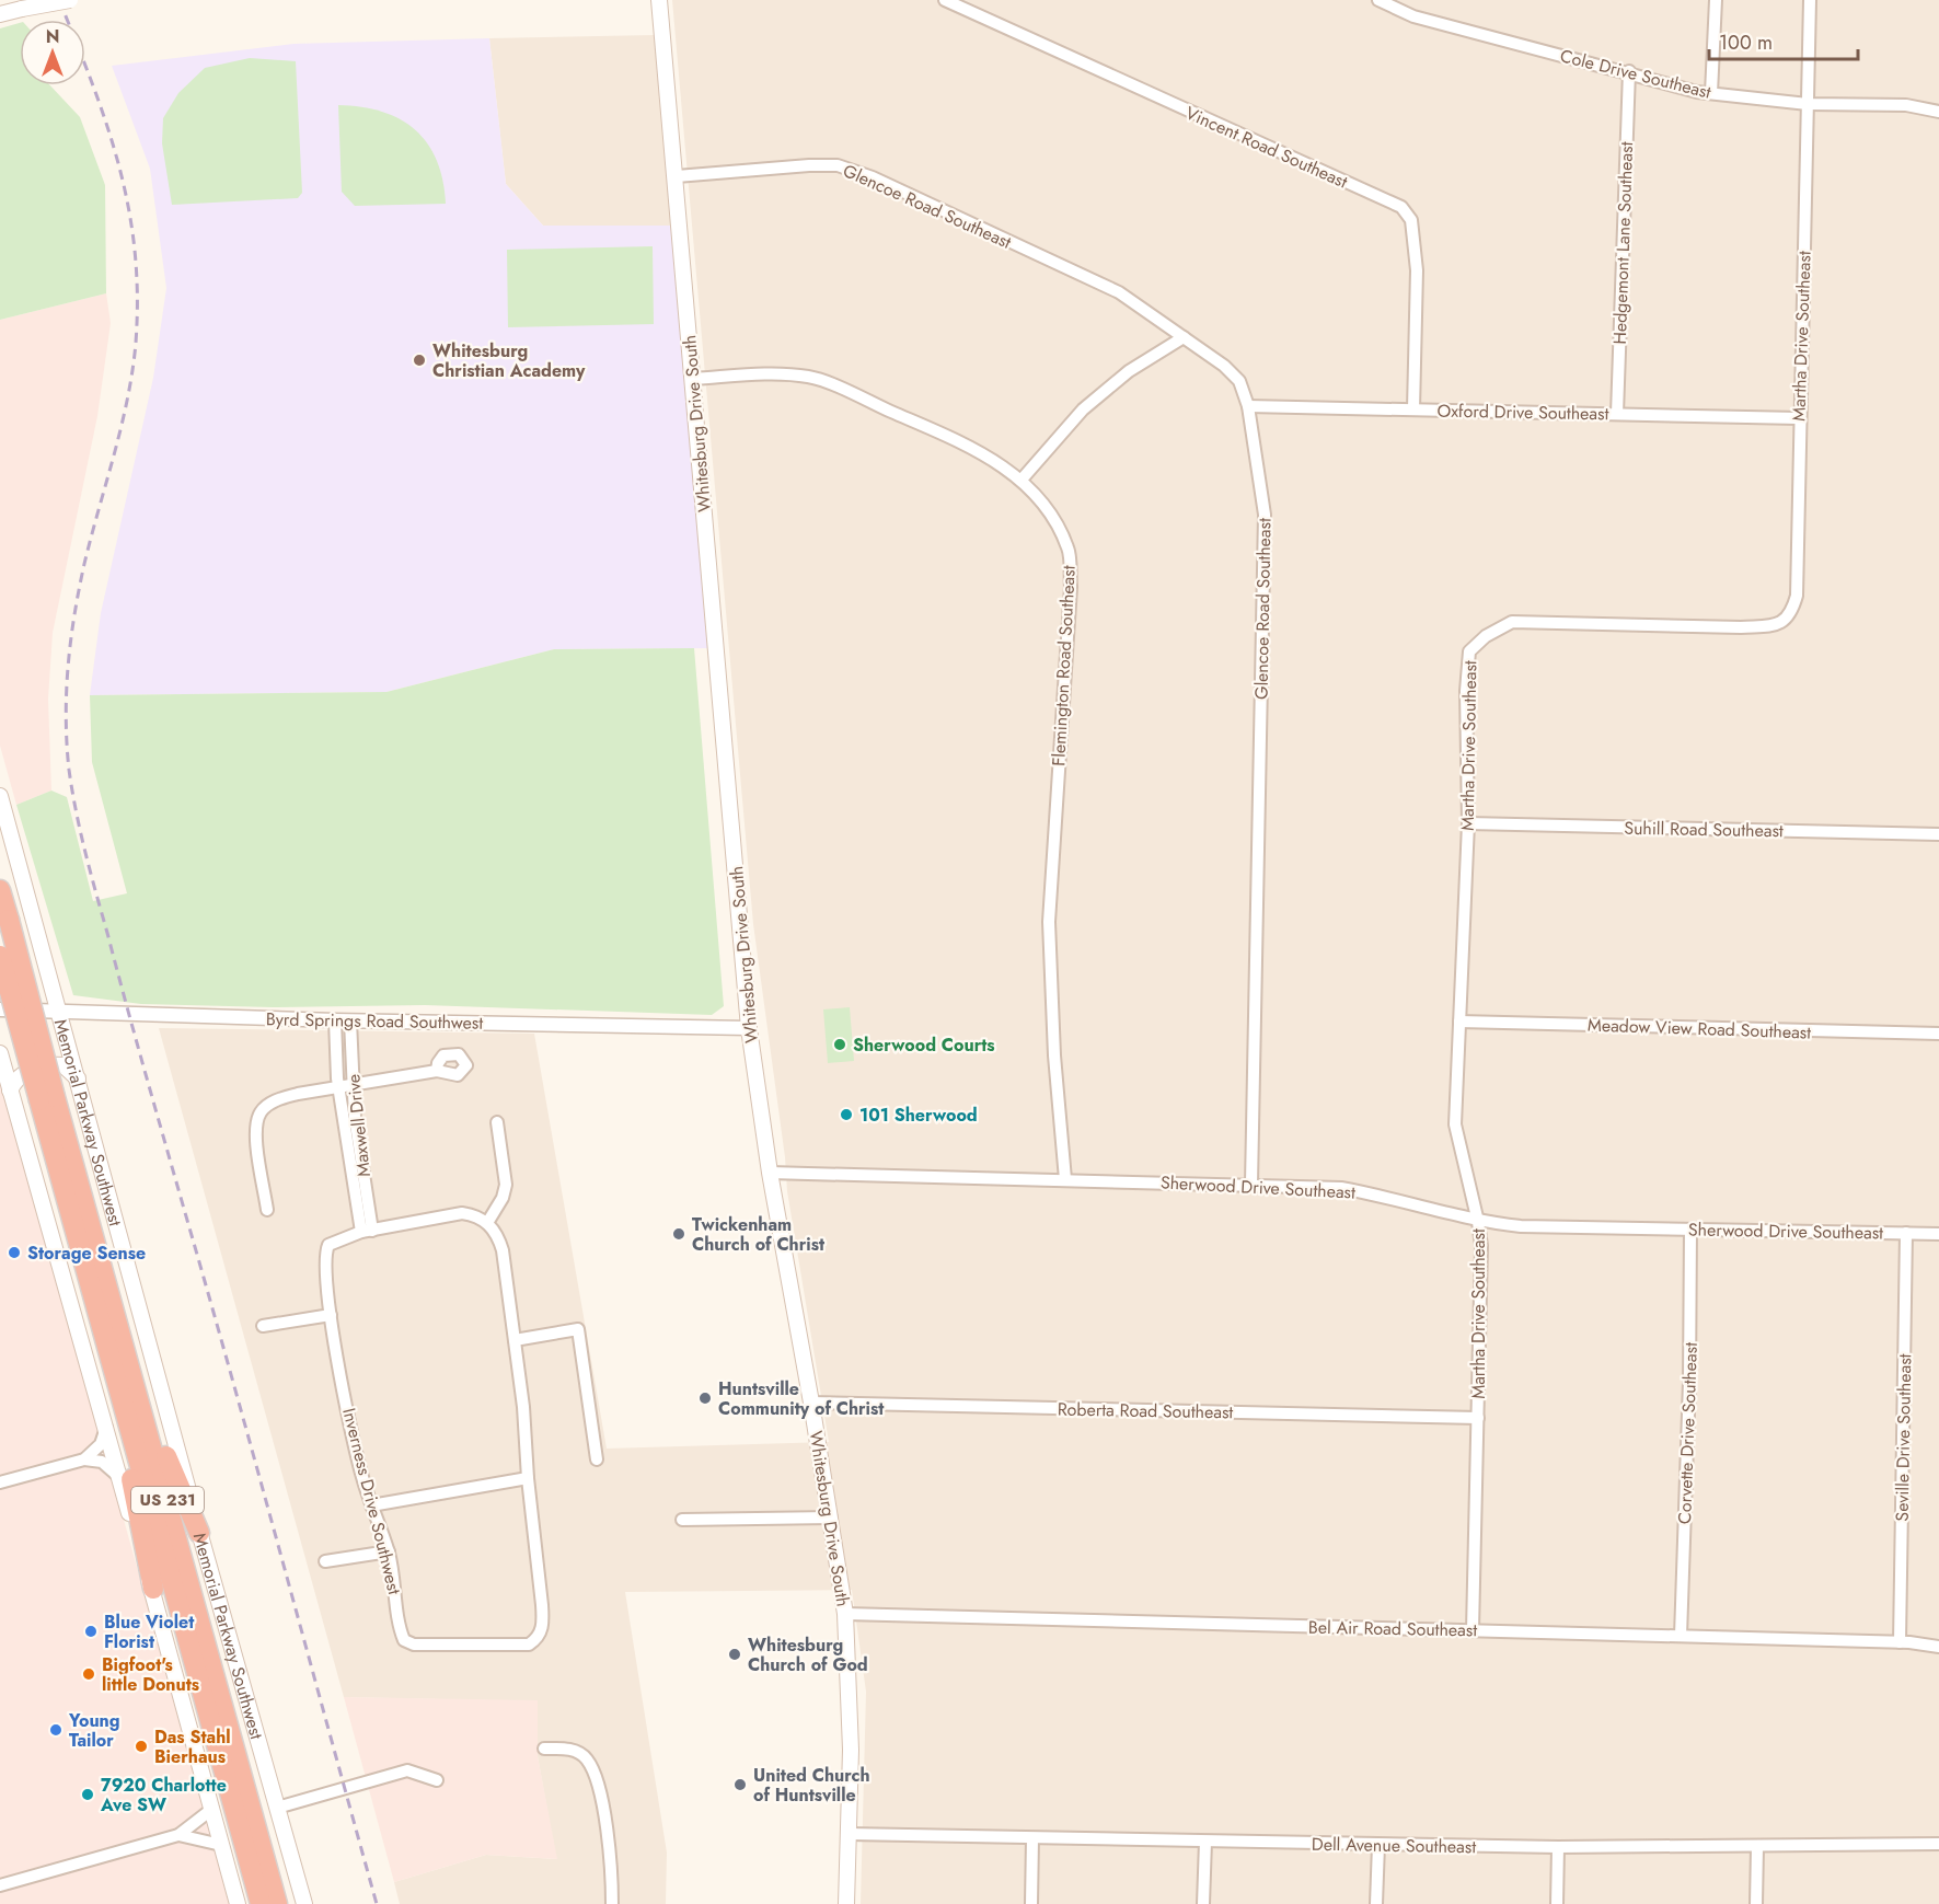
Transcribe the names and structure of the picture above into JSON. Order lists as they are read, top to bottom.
{
  "streets": {
    "highway": ["Memorial Parkway Southwest", "US 231"],
    "main road": ["Whitesburg Drive South"],
    "street": [
      "Cole Drive Southeast",
      "Vincent Road Southeast",
      "Glencoe Road Southeast",
      "Hedgemont Lane Southeast",
      "Martha Drive Southeast",
      "Oxford Drive Southeast",
      "Flemington Road Southeast",
      "Suhill Road Southeast",
      "Byrd Springs Road Southwest",
      "Meadow View Road Southeast",
      "Maxwell Drive",
      "Sherwood Drive Southeast",
      "Roberta Road Southeast",
      "Corvette Drive Southeast",
      "Seville Drive Southeast",
      "Inverness Drive Southwest",
      "Bel Air Road Southeast",
      "Dell Avenue Southeast"
    ]
  },
  "crossings": [
    ["Cole Drive Southeast", "Hedgemont Lane Southeast"],
    ["Cole Drive Southeast", "Martha Drive Southeast"],
    ["Vincent Road Southeast", "Oxford Drive Southeast"],
    ["Glencoe Road Southeast", "Oxford Drive Southeast"],
    ["Glencoe Road Southeast", "Whitesburg Drive South"],
    ["Glencoe Road Southeast", "Sherwood Drive Southeast"],
    ["Hedgemont Lane Southeast", "Oxford Drive Southeast"],
    ["Martha Drive Southeast", "Oxford Drive Southeast"],
    ["Martha Drive Southeast", "Suhill Road Southeast"],
    ["Martha Drive Southeast", "Meadow View Road Southeast"],
    ["Martha Drive Southeast", "Sherwood Drive Southeast"],
    ["Martha Drive Southeast", "Roberta Road Southeast"],
    ["Martha Drive Southeast", "Bel Air Road Southeast"],
    ["Whitesburg Drive South", "Flemington Road Southeast"],
    ["Whitesburg Drive South", "Byrd Springs Road Southwest"],
    ["Whitesburg Drive South", "Sherwood Drive Southeast"],
    ["Whitesburg Drive South", "Roberta Road Southeast"],
    ["Whitesburg Drive South", "Bel Air Road Southeast"],
    ["Whitesburg Drive South", "Dell Avenue Southeast"],
    ["Flemington Road Southeast", "Sherwood Drive Southeast"],
    ["Byrd Springs Road Southwest", "Memorial Parkway Southwest"],
    ["Byrd Springs Road Southwest", "Maxwell Drive"],
    ["Maxwell Drive", "Inverness Drive Southwest"],
    ["Sherwood Drive Southeast", "Corvette Drive Southeast"],
    ["Sherwood Drive Southeast", "Seville Drive Southeast"],
    ["Corvette Drive Southeast", "Bel Air Road Southeast"],
    ["Seville Drive Southeast", "Bel Air Road Southeast"]
  ],
  "places": [
    "Whitesburg Christian Academy",
    "Sherwood Courts",
    "101 Sherwood",
    "Twickenham Church of Christ",
    "Storage Sense",
    "Huntsville Community of Christ",
    "Blue Violet Florist",
    "Whitesburg Church of God",
    "Bigfoot's little Donuts",
    "Young Tailor",
    "Das Stahl Bierhaus",
    "United Church of Huntsville",
    "7920 Charlotte Ave SW"
  ],
  "scale_bar": "100 m",
  "north": "top"
}
